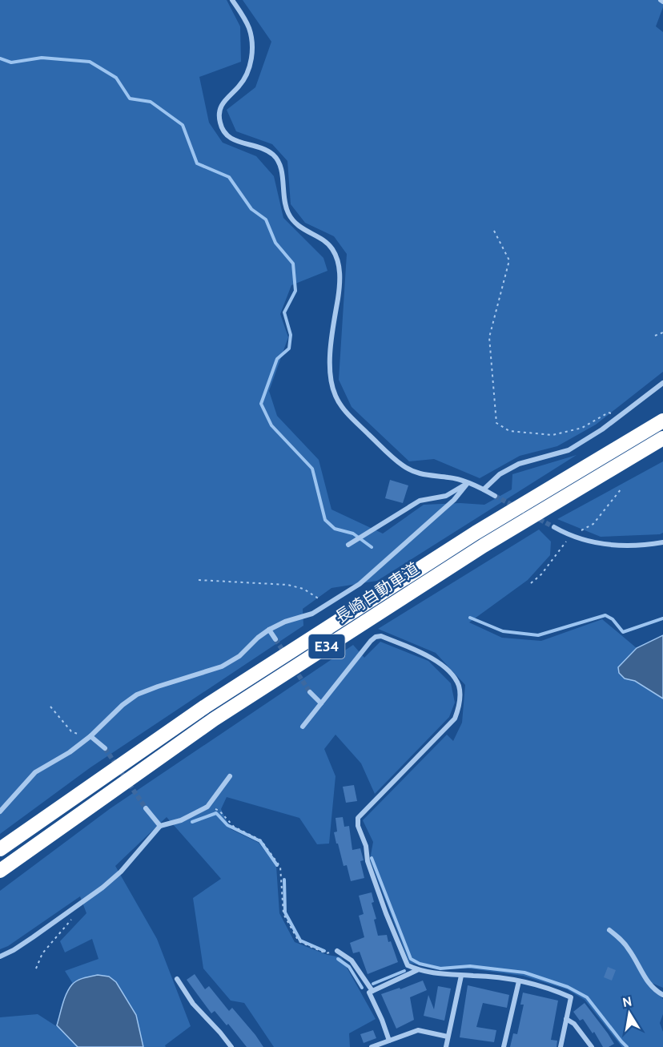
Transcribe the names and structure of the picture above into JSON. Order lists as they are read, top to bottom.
{
  "streets": {
    "highway": ["長崎自動車道", "E34"]
  },
  "north": "top"
}
